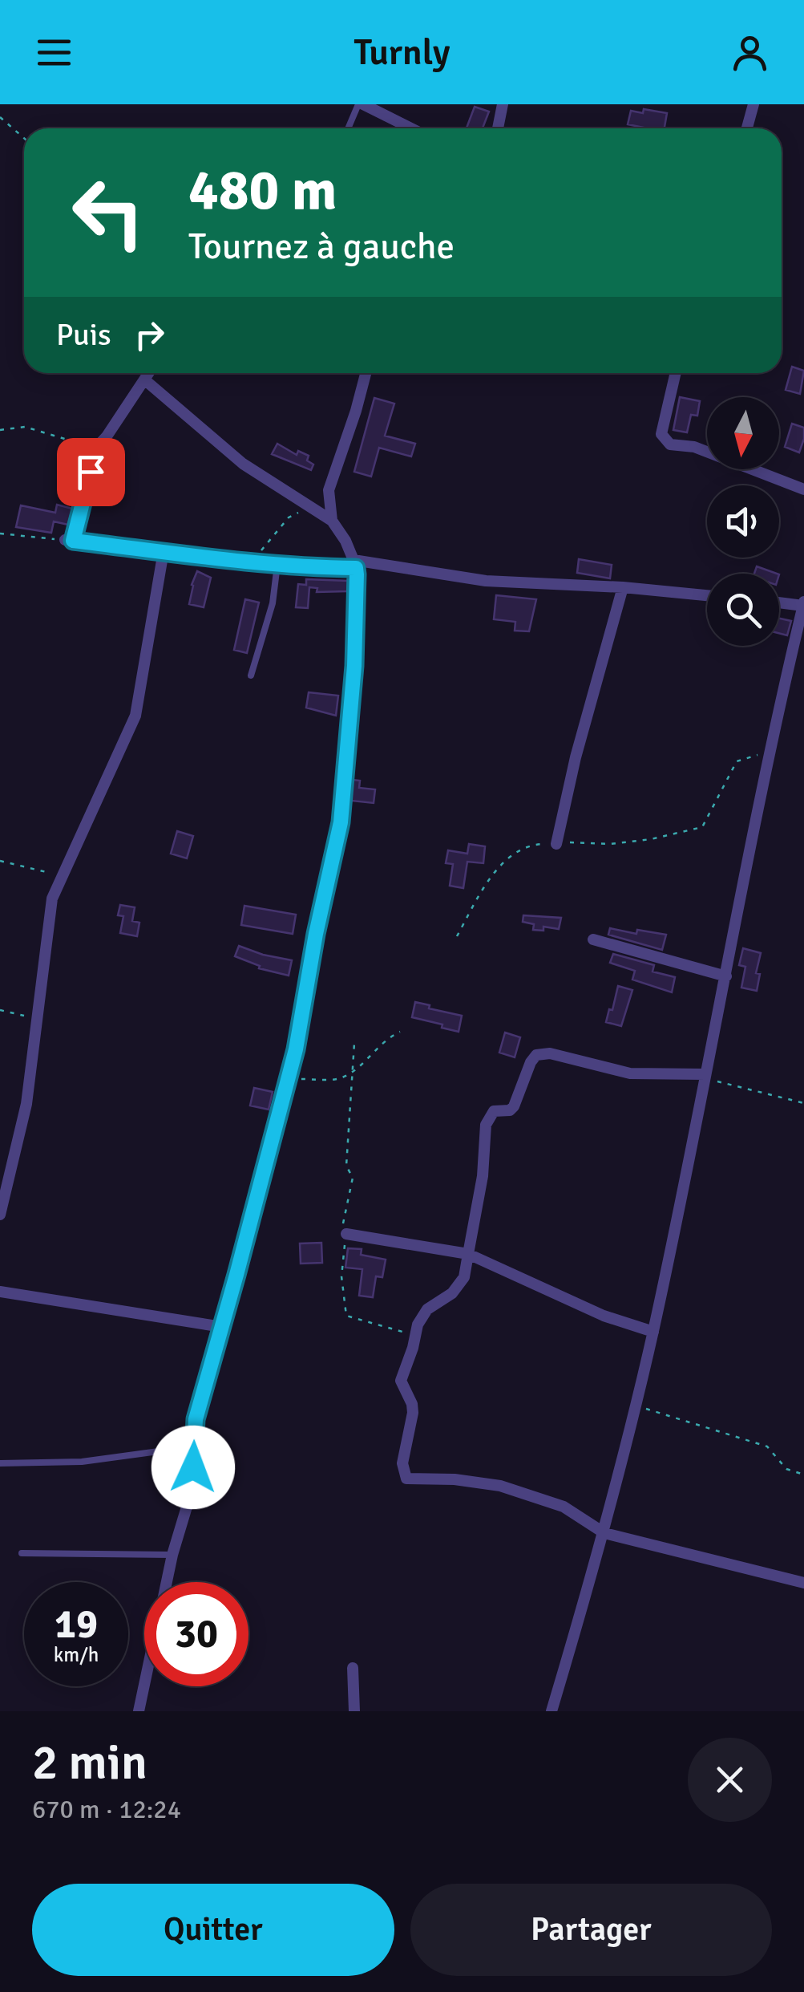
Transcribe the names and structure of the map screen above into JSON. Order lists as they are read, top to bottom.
{
  "north": "bottom",
  "page": {
    "header": "Turnly",
    "turn": ["480 m", "Tournez à gauche"],
    "then": "Puis",
    "speed": "19 km/h",
    "limit": "30",
    "heading": ["2 min", "670 m · 12:24"],
    "buttons": ["Quitter", "Partager"]
  }
}
